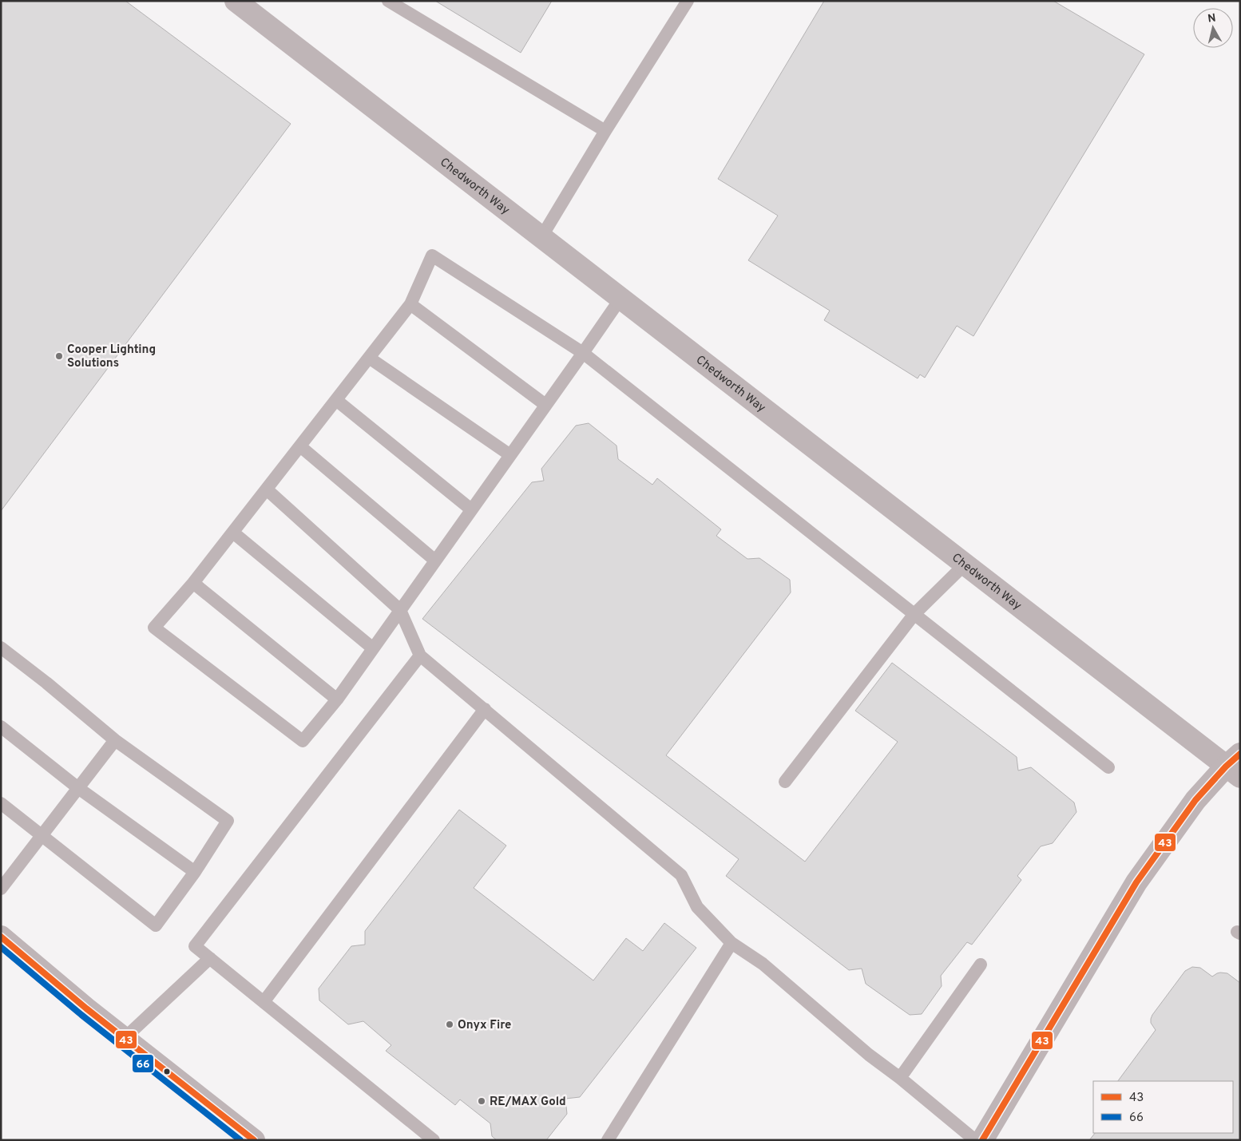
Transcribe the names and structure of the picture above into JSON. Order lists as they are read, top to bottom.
{
  "streets": {
    "street": ["Chedworth Way"]
  },
  "places": ["Cooper Lighting Solutions", "Onyx Fire", "RE/MAX Gold"],
  "lines": ["transit line 43", "transit line 66"],
  "legend": ["43", "66"],
  "north": "top"
}
